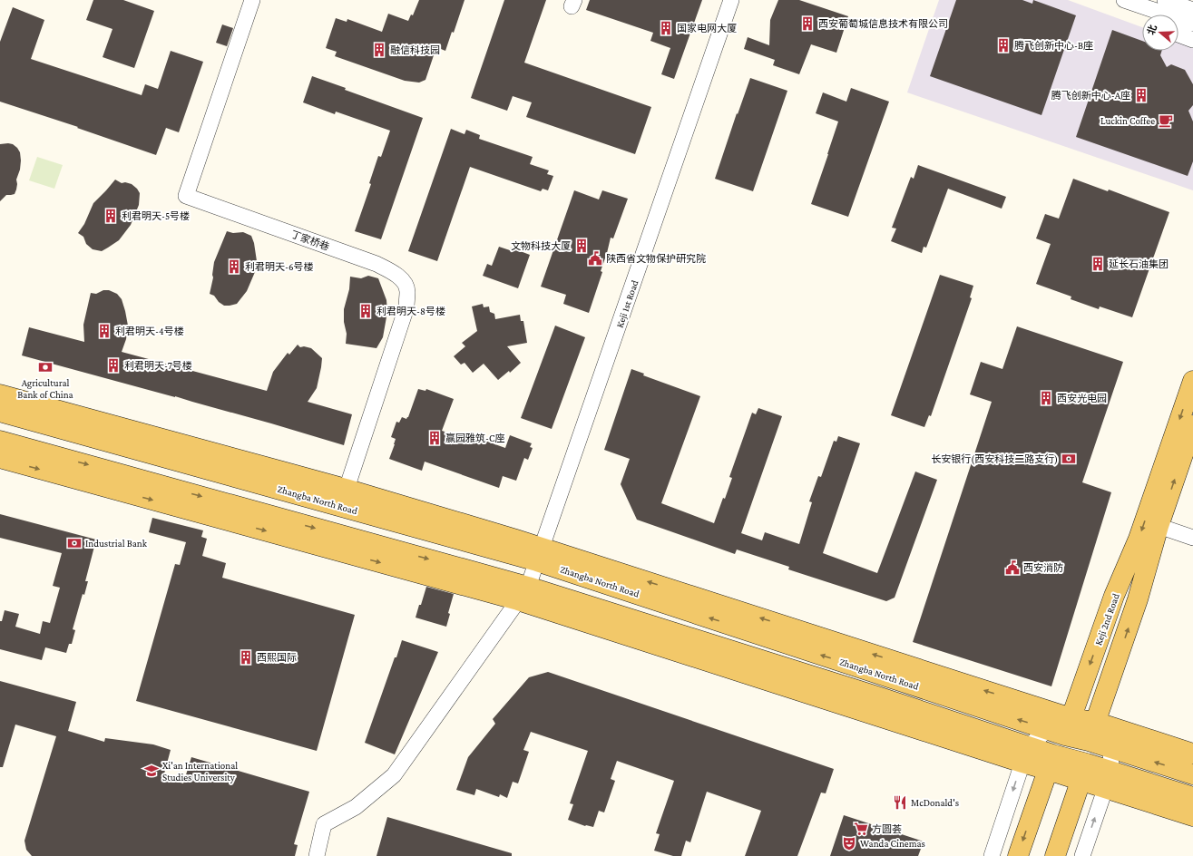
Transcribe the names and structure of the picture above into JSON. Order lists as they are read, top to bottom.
{
  "streets": {
    "main road": ["Zhangba North Road", "Keji 2nd Road"],
    "street": ["丁家桥巷", "Keji 1st Road"]
  },
  "crossings": [
    ["丁家桥巷", "Zhangba North Road"],
    ["Keji 1st Road", "Zhangba North Road"],
    ["Zhangba North Road", "Keji 2nd Road"]
  ],
  "places": {
    "building": [
      "西安葡萄城信息技术有限公司",
      "国家电网大厦",
      "腾飞创新中心-B座",
      "融信科技园",
      "腾飞创新中心-A座",
      "利君明天-5号楼",
      "文物科技大厦",
      "延长石油集团",
      "利君明天-6号楼",
      "利君明天-8号楼",
      "利君明天-4号楼",
      "利君明天-7号楼",
      "西安光电园",
      "赢园雅筑-C座",
      "西熙国际"
    ],
    "cafe": ["Luckin Coffee"],
    "public building": ["陕西省文物保护研究院", "西安消防"],
    "bank": ["Agricultural Bank of China", "长安银行(西安科技二路支行)", "Industrial Bank"],
    "school or university": ["Xi'an International Studies University"],
    "restaurant": ["McDonald's"],
    "supermarket": ["方圆荟"],
    "theatre": ["Wanda Cinemas"]
  },
  "north": "left"
}
